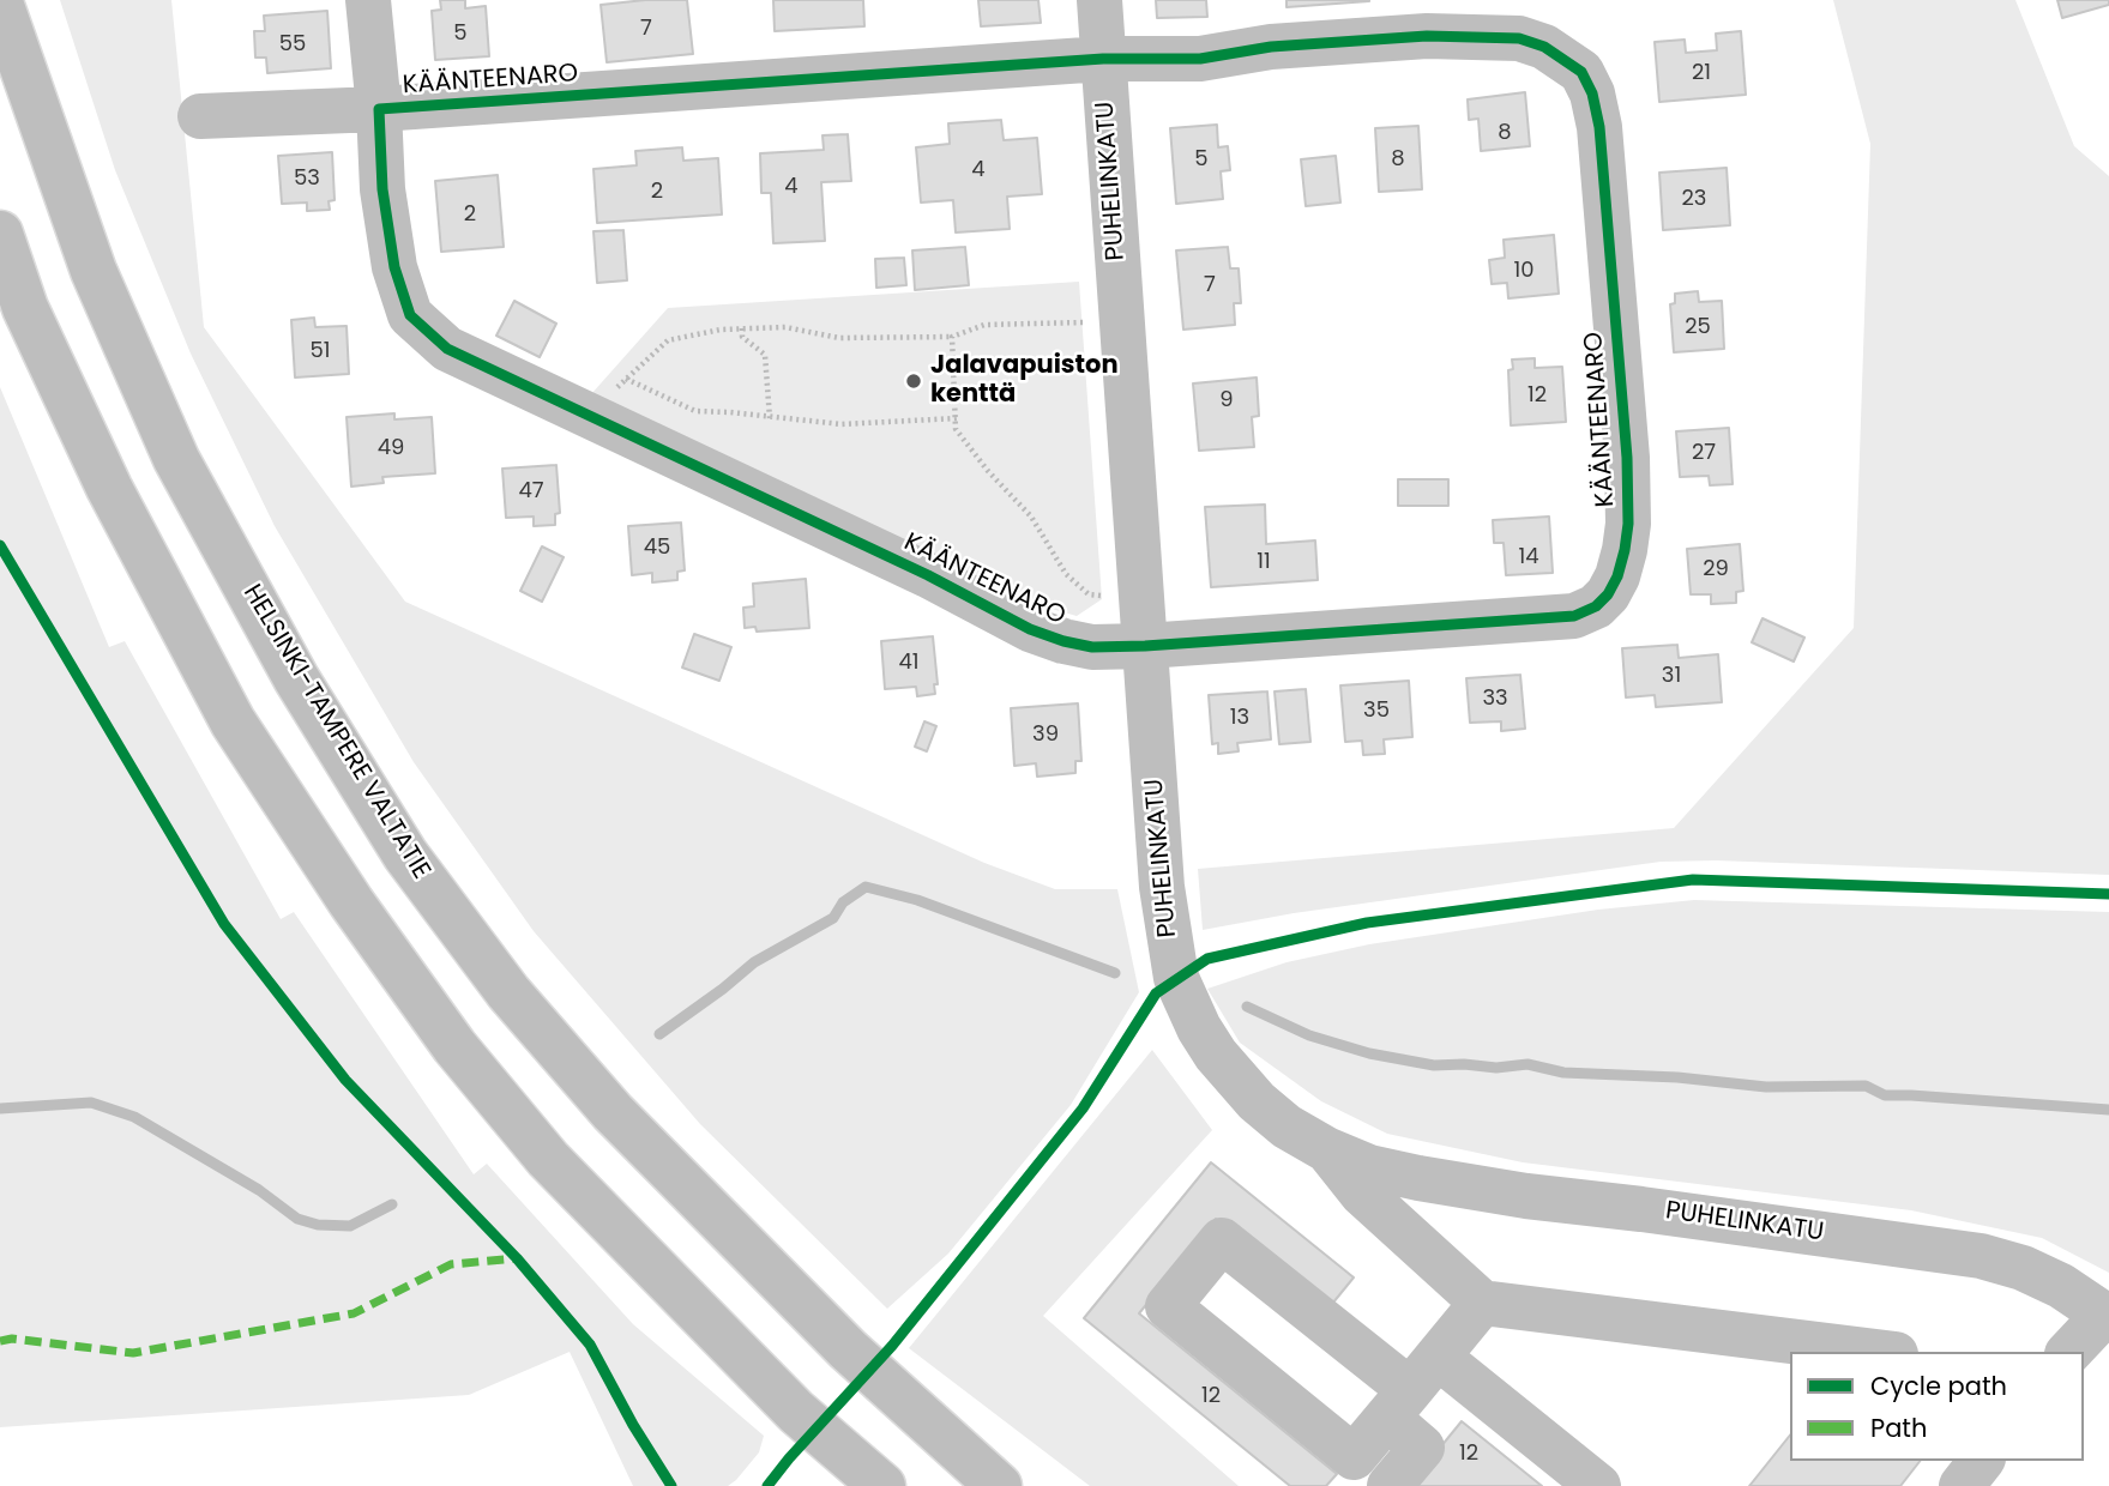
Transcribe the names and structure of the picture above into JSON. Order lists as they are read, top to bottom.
{
  "streets": {
    "main road": ["KÄÄNTEENARO", "PUHELINKATU", "HELSINKI-TAMPERE VALTATIE"]
  },
  "crossings": [
    ["KÄÄNTEENARO", "PUHELINKATU"]
  ],
  "places": ["Jalavapuiston kenttä"],
  "house_numbers": [
    "7",
    "5",
    "55",
    "21",
    "8",
    "5",
    "8",
    "4",
    "53",
    "4",
    "2",
    "23",
    "2",
    "10",
    "7",
    "25",
    "51",
    "12",
    "9",
    "49",
    "27",
    "47",
    "45",
    "14",
    "11",
    "29",
    "41",
    "31",
    "33",
    "35",
    "13",
    "39",
    "12",
    "12"
  ],
  "legend": ["Cycle path", "Path"]
}
